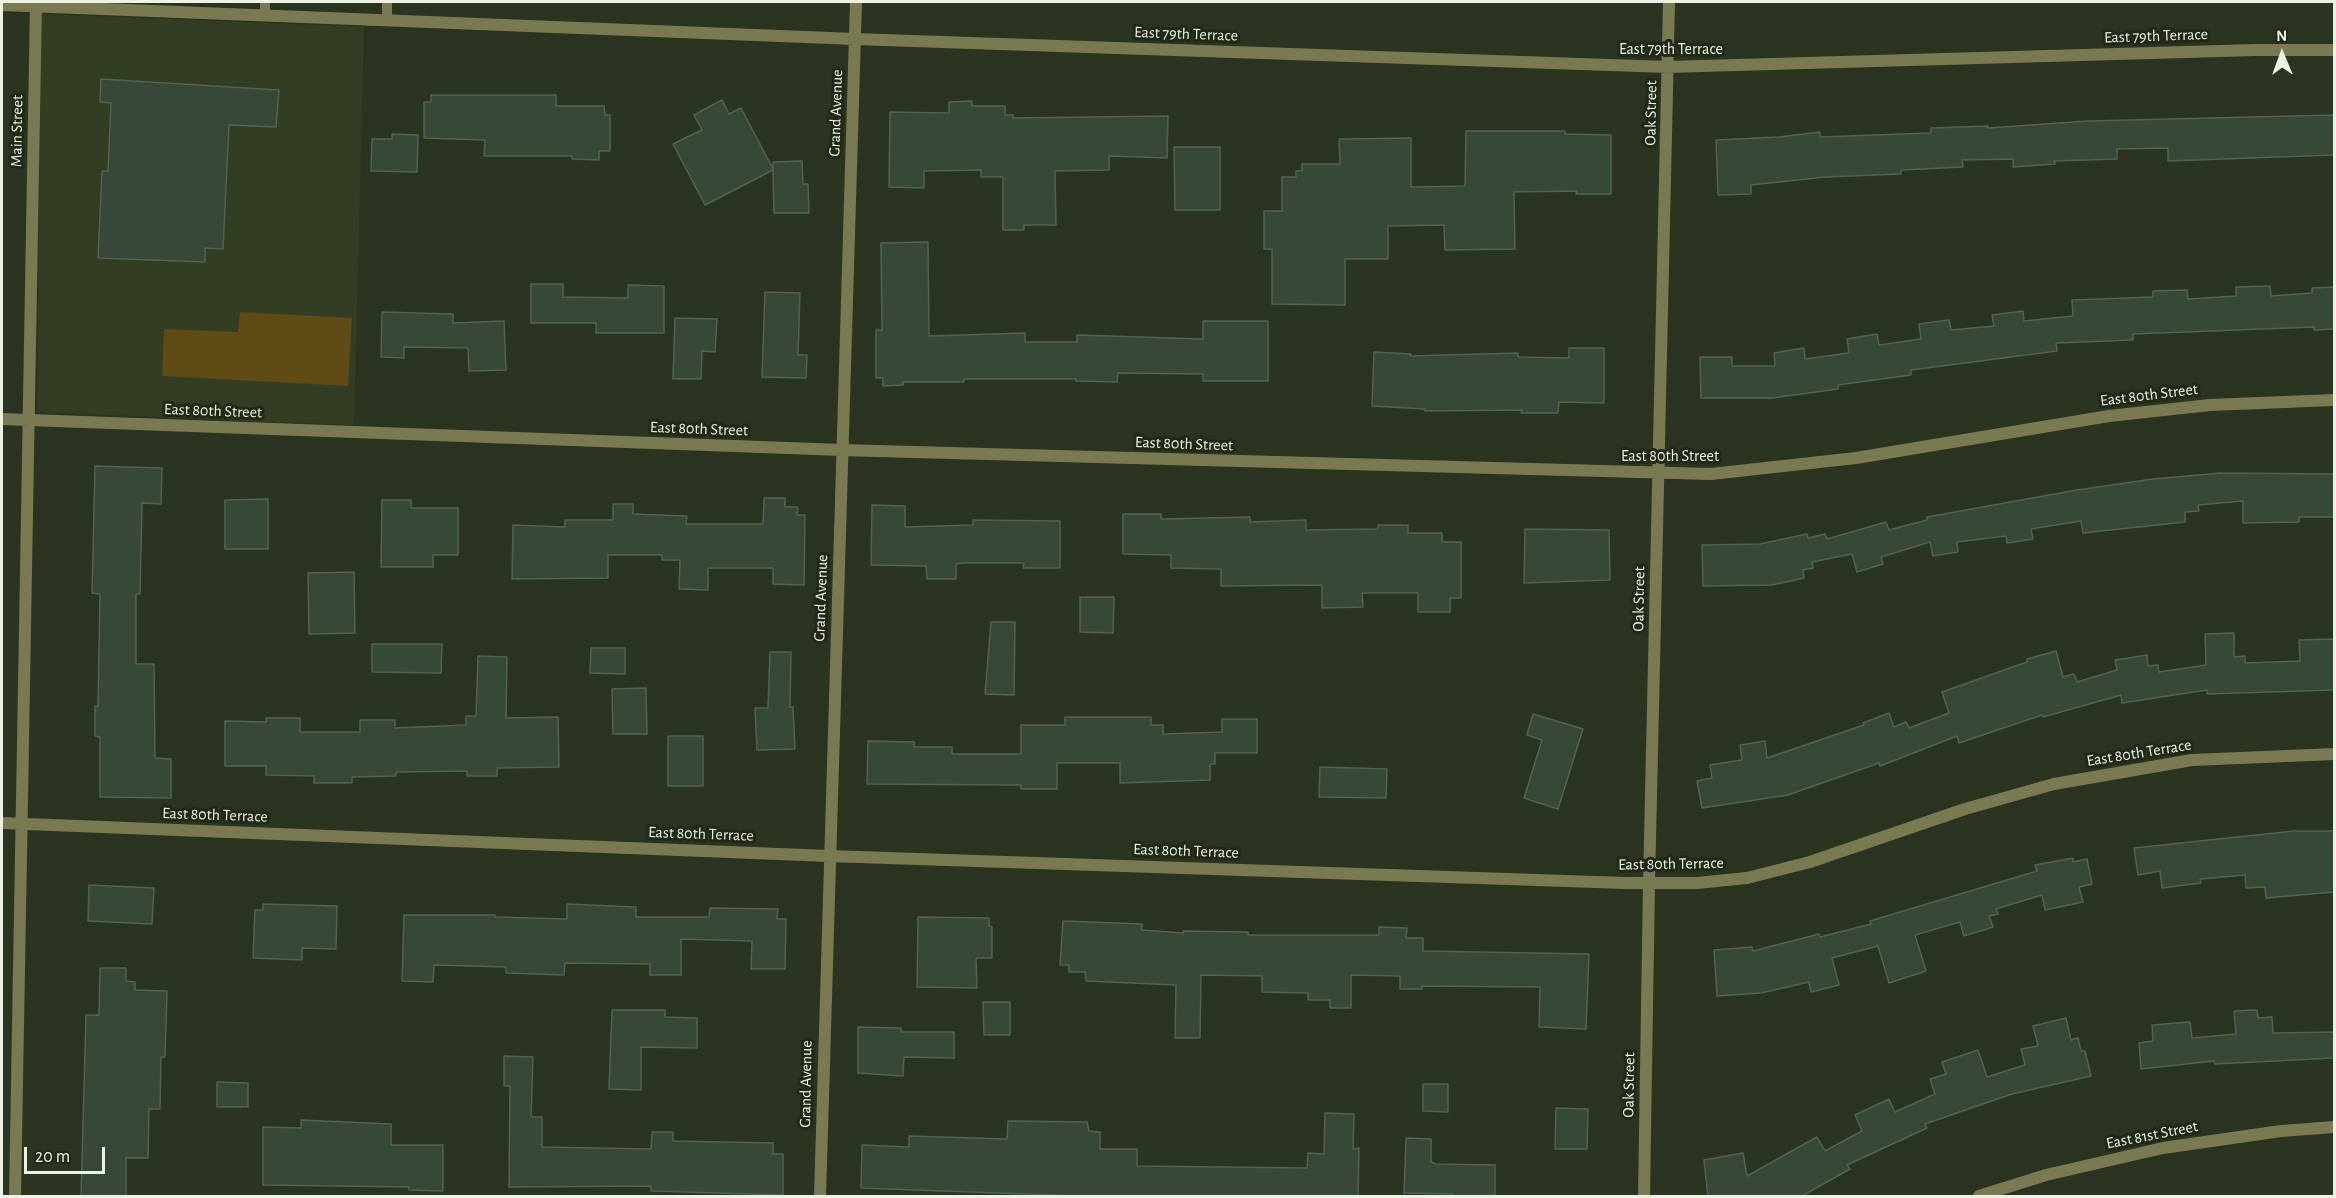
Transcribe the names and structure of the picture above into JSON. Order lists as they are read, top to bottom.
{
  "streets": {
    "street": [
      "East 79th Terrace",
      "Grand Avenue",
      "Oak Street",
      "Main Street",
      "East 80th Street",
      "East 80th Terrace",
      "East 81st Street"
    ]
  },
  "crossings": [
    ["East 79th Terrace", "Grand Avenue"],
    ["East 79th Terrace", "Oak Street"],
    ["East 79th Terrace", "Main Street"],
    ["Grand Avenue", "East 80th Street"],
    ["Grand Avenue", "East 80th Terrace"],
    ["Oak Street", "East 80th Street"],
    ["Oak Street", "East 80th Terrace"],
    ["Main Street", "East 80th Street"],
    ["Main Street", "East 80th Terrace"]
  ],
  "scale_bar": "20 m",
  "north": "top"
}
